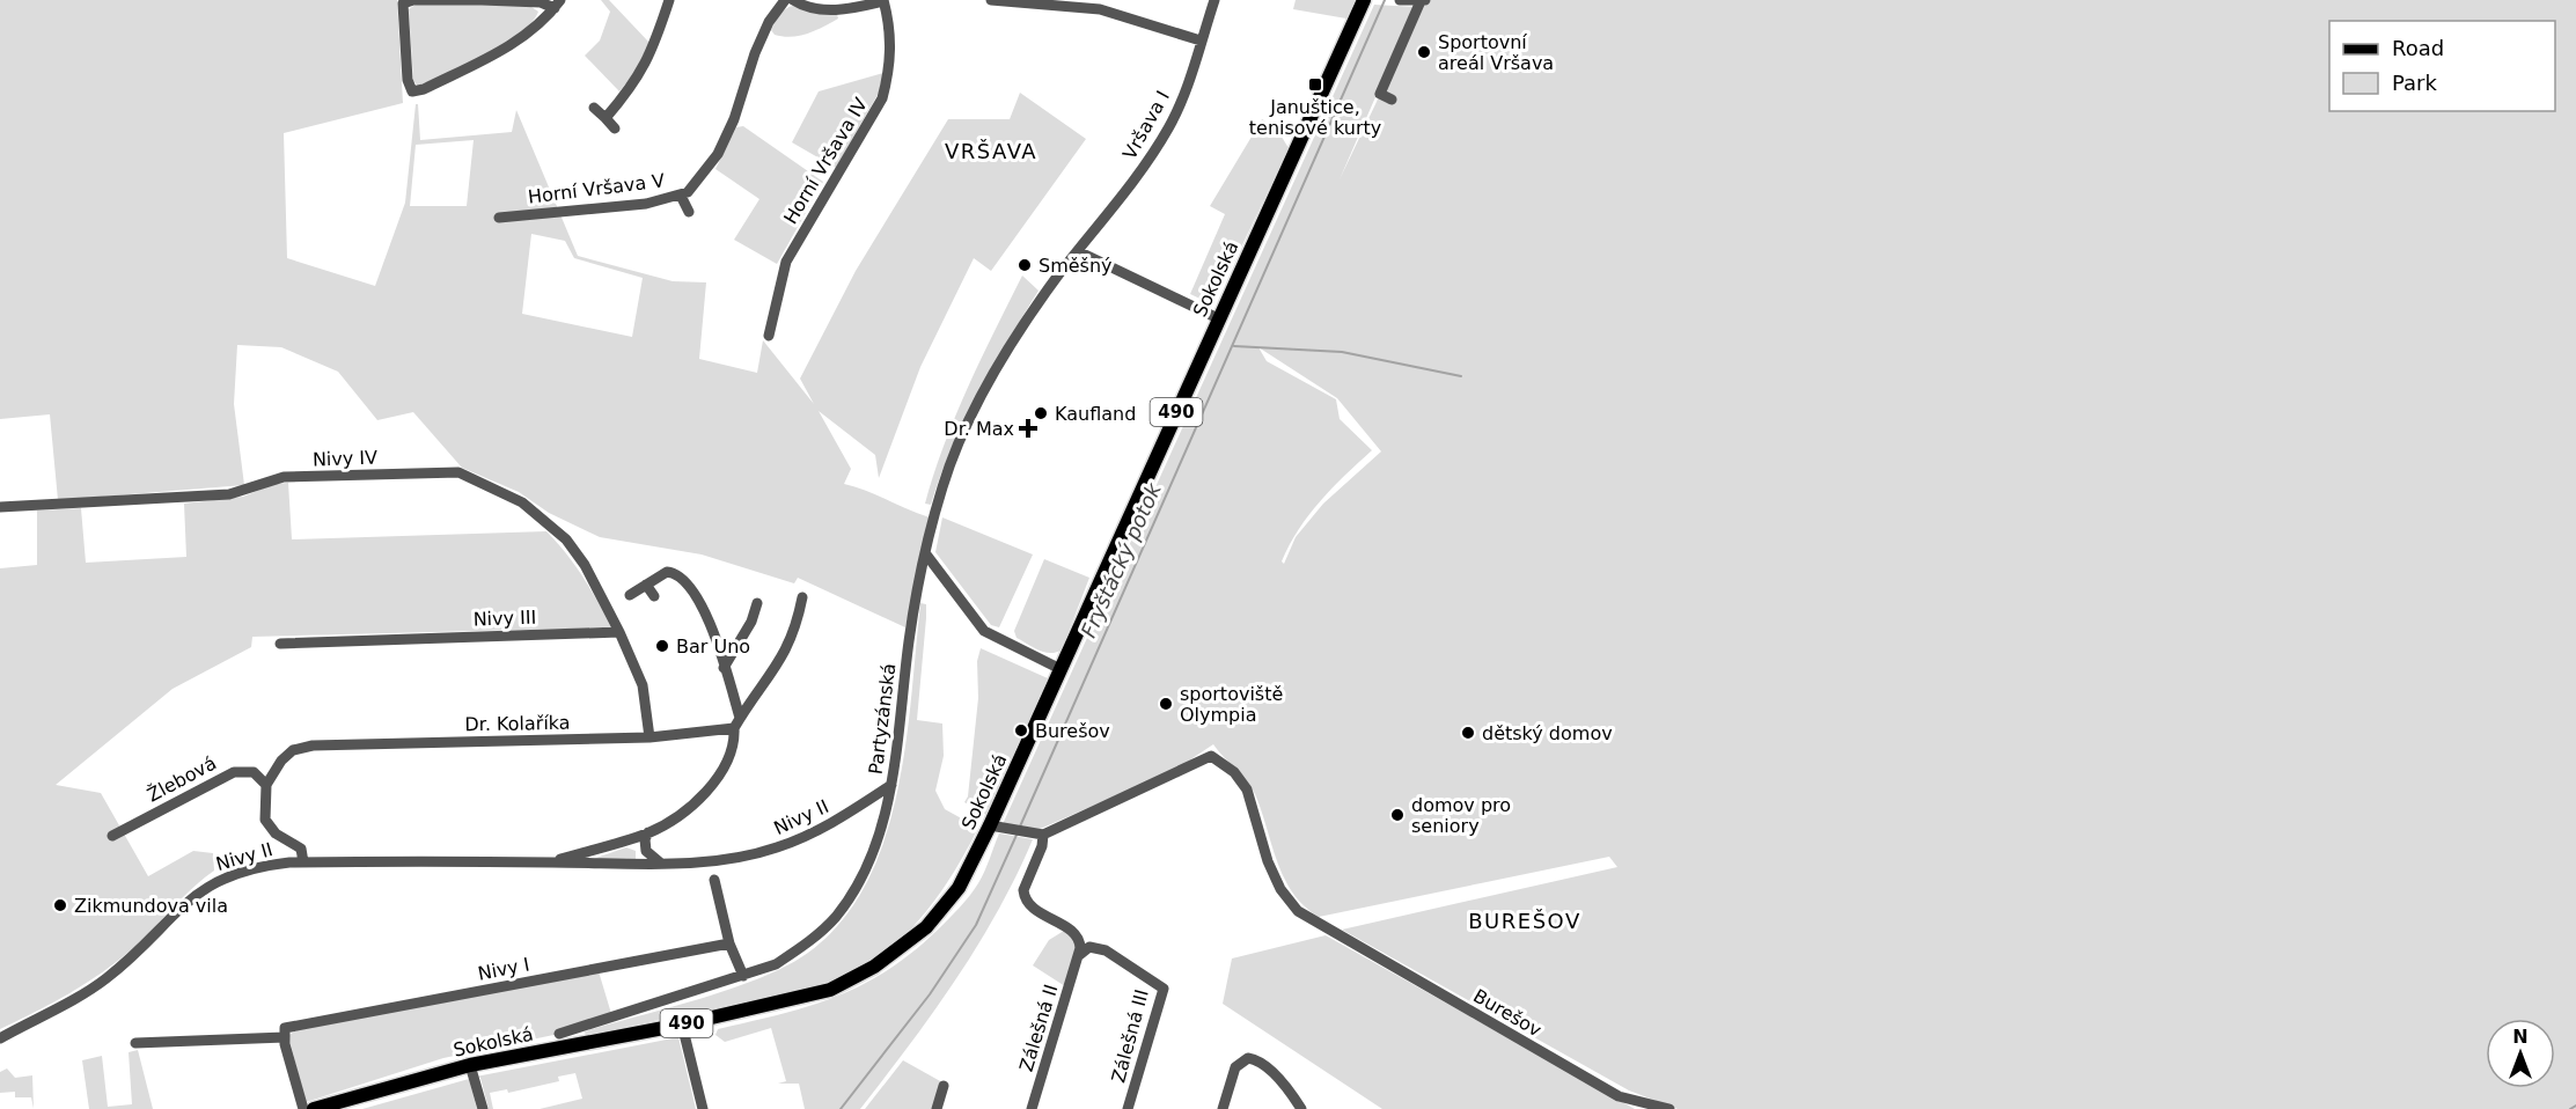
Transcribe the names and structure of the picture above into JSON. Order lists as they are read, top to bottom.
{
  "streets": {
    "main road": ["Sokolská", "490"],
    "street": [
      "Vršava I",
      "Horní Vršava IV",
      "Horní Vršava V",
      "Nivy IV",
      "Nivy III",
      "Partyzánská",
      "Dr. Kolaříka",
      "Žlebová",
      "Nivy II",
      "Nivy I",
      "Burešov",
      "Zálešná II",
      "Zálešná III"
    ]
  },
  "crossings": [
    ["Vršava I", "Partyzánská"],
    ["Nivy IV", "Nivy III"],
    ["Partyzánská", "Nivy II"],
    ["Dr. Kolaříka", "Žlebová"],
    ["Dr. Kolaříka", "Nivy II"],
    ["Zálešná II", "Zálešná III"]
  ],
  "districts": ["VRŠAVA", "BUREŠOV"],
  "water": ["Fryštácký potok"],
  "places": {
    "other": [
      "Sportovní areál Vršava",
      "Směšný",
      "Kaufland",
      "Bar Uno",
      "sportoviště Olympia",
      "Burešov",
      "dětský domov",
      "domov pro seniory",
      "Zikmundova vila"
    ],
    "transit": ["Januštice, tenisové kurty"],
    "health": ["Dr. Max"]
  },
  "legend": ["Road", "Park"],
  "north": "top"
}
